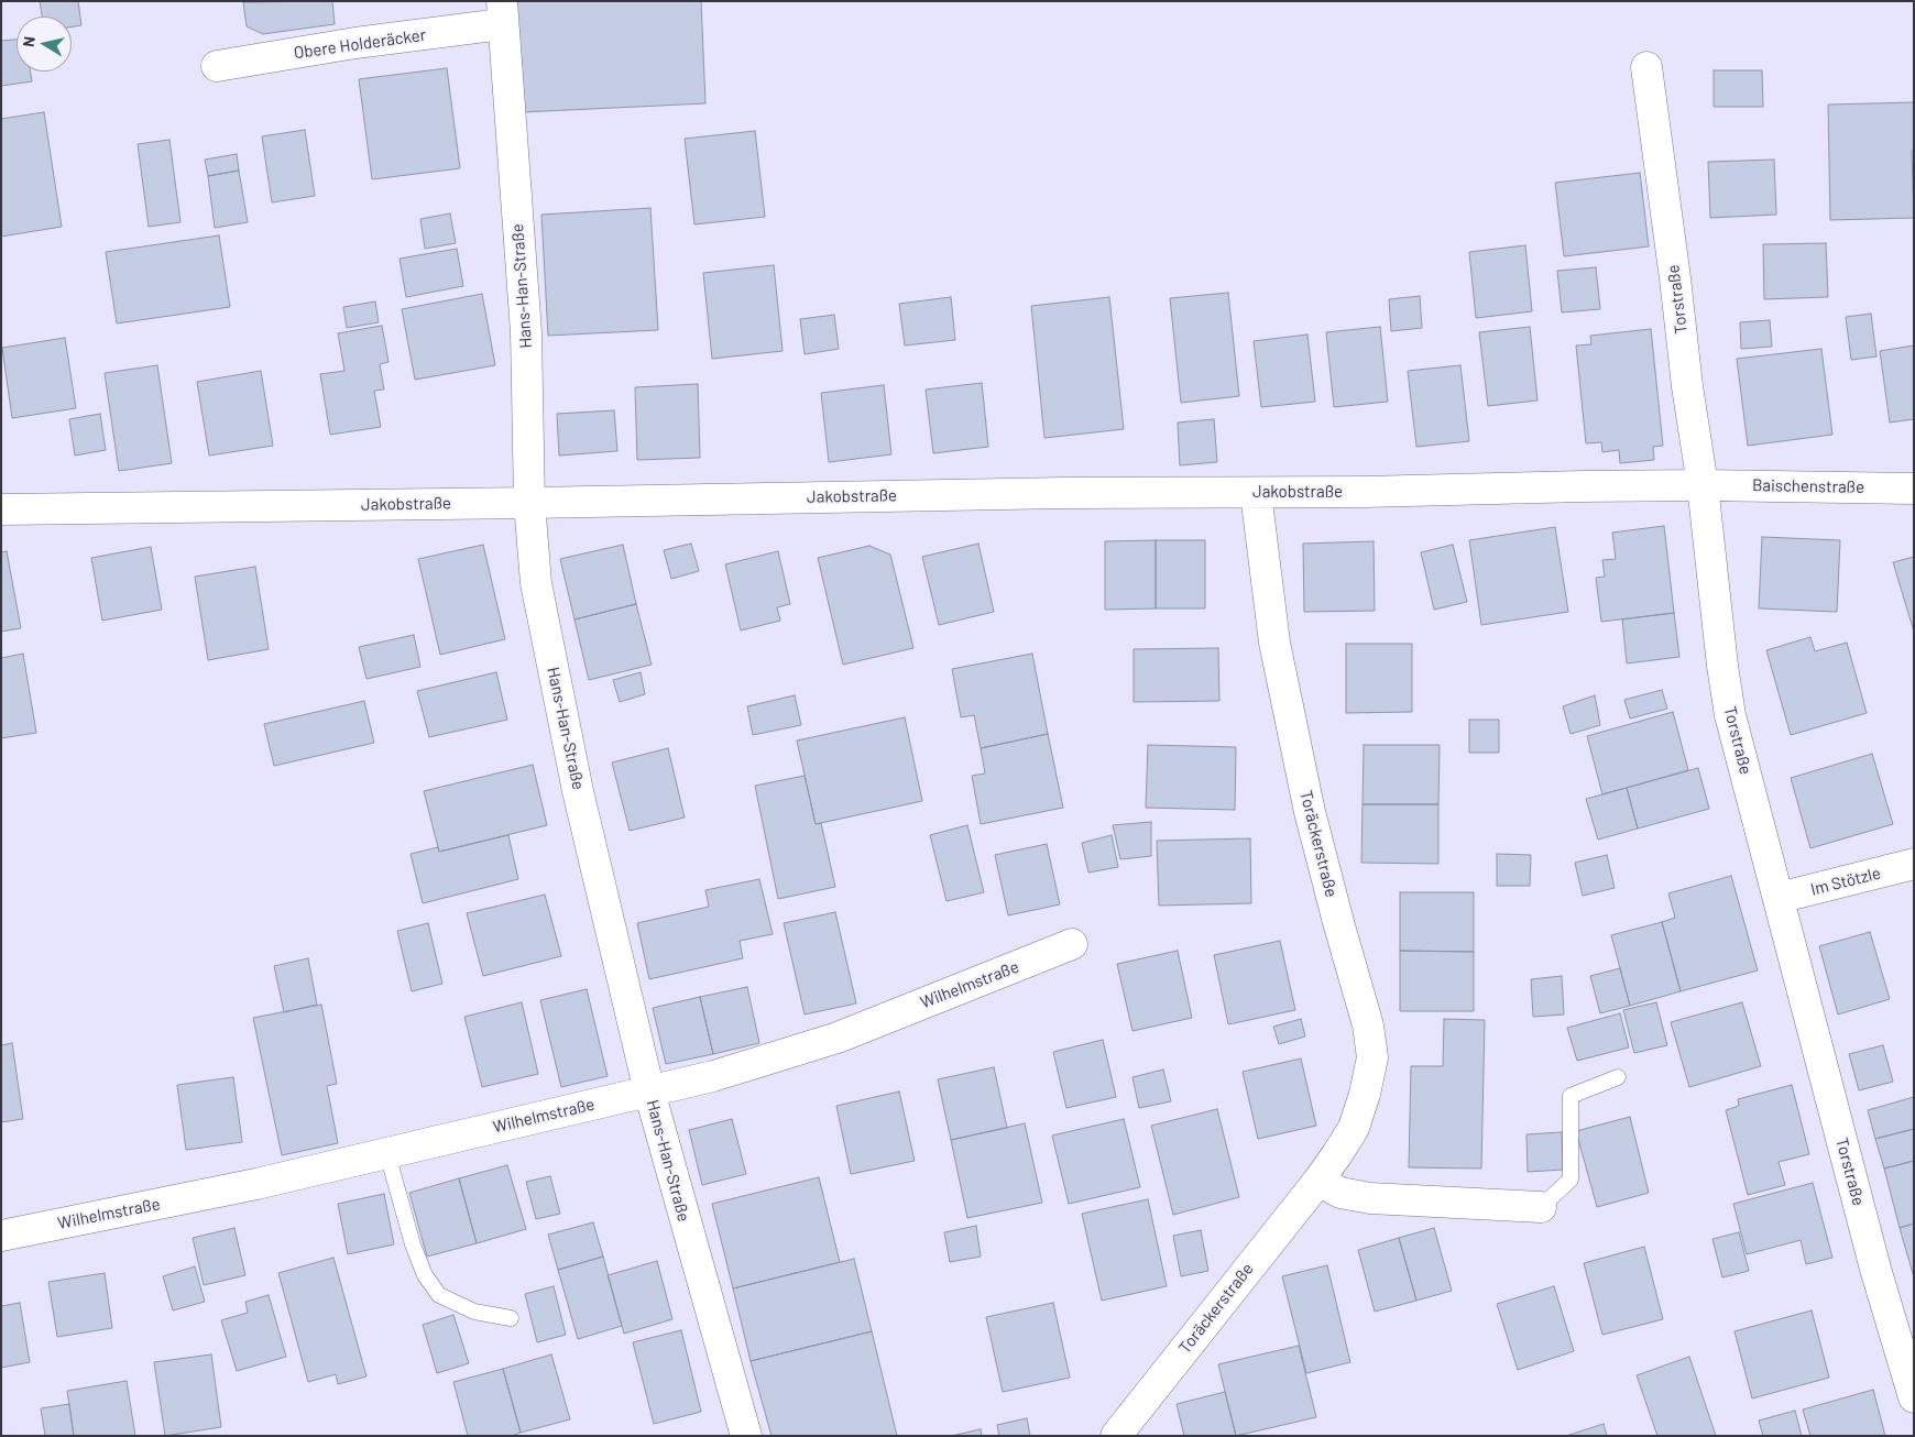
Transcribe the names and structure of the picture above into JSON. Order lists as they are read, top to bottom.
{
  "streets": {
    "street": [
      "Obere Holderäcker",
      "Hans-Han-Straße",
      "Torstraße",
      "Baischenstraße",
      "Jakobstraße",
      "Toräckerstraße",
      "Im Stötzle",
      "Wilhelmstraße"
    ]
  },
  "crossings": [
    ["Obere Holderäcker", "Hans-Han-Straße"],
    ["Hans-Han-Straße", "Jakobstraße"],
    ["Hans-Han-Straße", "Wilhelmstraße"],
    ["Torstraße", "Baischenstraße"],
    ["Torstraße", "Jakobstraße"],
    ["Torstraße", "Im Stötzle"],
    ["Baischenstraße", "Jakobstraße"],
    ["Jakobstraße", "Toräckerstraße"]
  ],
  "north": "left"
}
